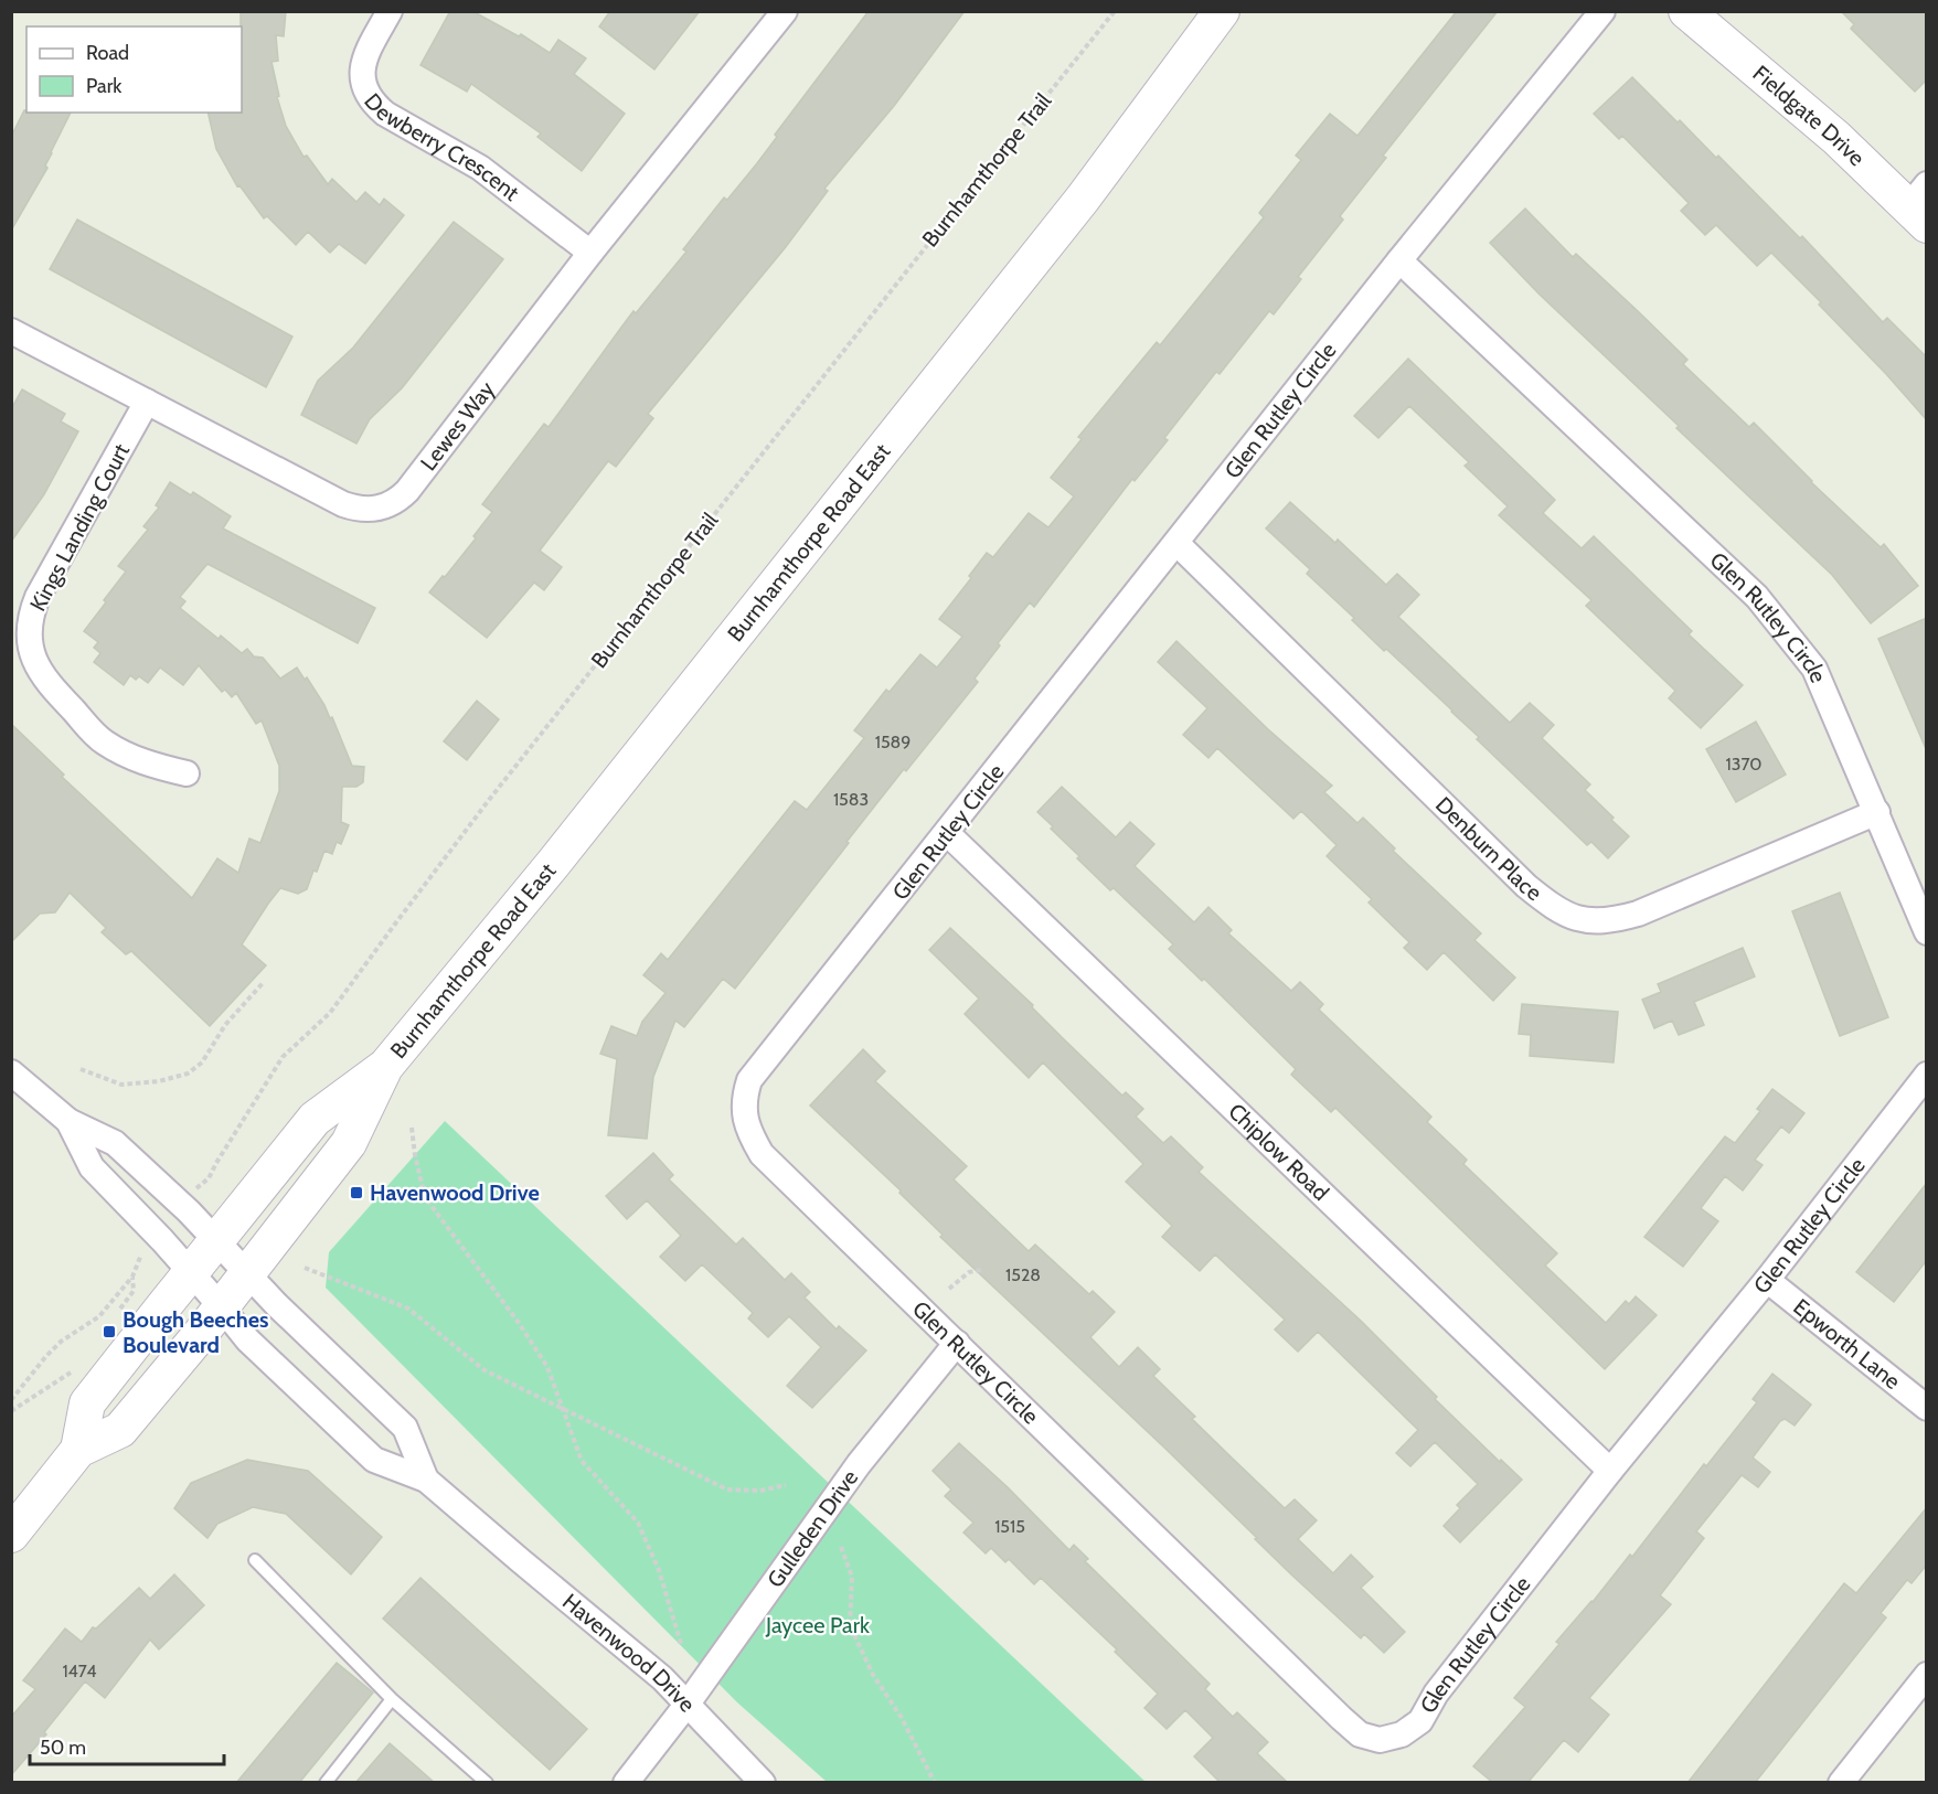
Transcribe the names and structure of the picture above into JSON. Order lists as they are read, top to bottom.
{
  "streets": {
    "main road": ["Fieldgate Drive", "Burnhamthorpe Road East"],
    "street": [
      "Dewberry Crescent",
      "Glen Rutley Circle",
      "Lewes Way",
      "Kings Landing Court",
      "Denburn Place",
      "Chiplow Road",
      "Epworth Lane",
      "Gulleden Drive",
      "Havenwood Drive"
    ],
    "path": ["Burnhamthorpe Trail"]
  },
  "crossings": [
    ["Dewberry Crescent", "Lewes Way"],
    ["Glen Rutley Circle", "Denburn Place"],
    ["Glen Rutley Circle", "Chiplow Road"],
    ["Glen Rutley Circle", "Epworth Lane"],
    ["Glen Rutley Circle", "Gulleden Drive"],
    ["Lewes Way", "Kings Landing Court"],
    ["Burnhamthorpe Road East", "Havenwood Drive"],
    ["Gulleden Drive", "Havenwood Drive"]
  ],
  "parks": ["Jaycee Park"],
  "places": {
    "transit": ["Havenwood Drive", "Bough Beeches Boulevard"]
  },
  "house_numbers": [
    "1589",
    "1370",
    "1583",
    "1528",
    "1515",
    "1474"
  ],
  "legend": ["Road", "Park"],
  "scale_bar": "50 m"
}
